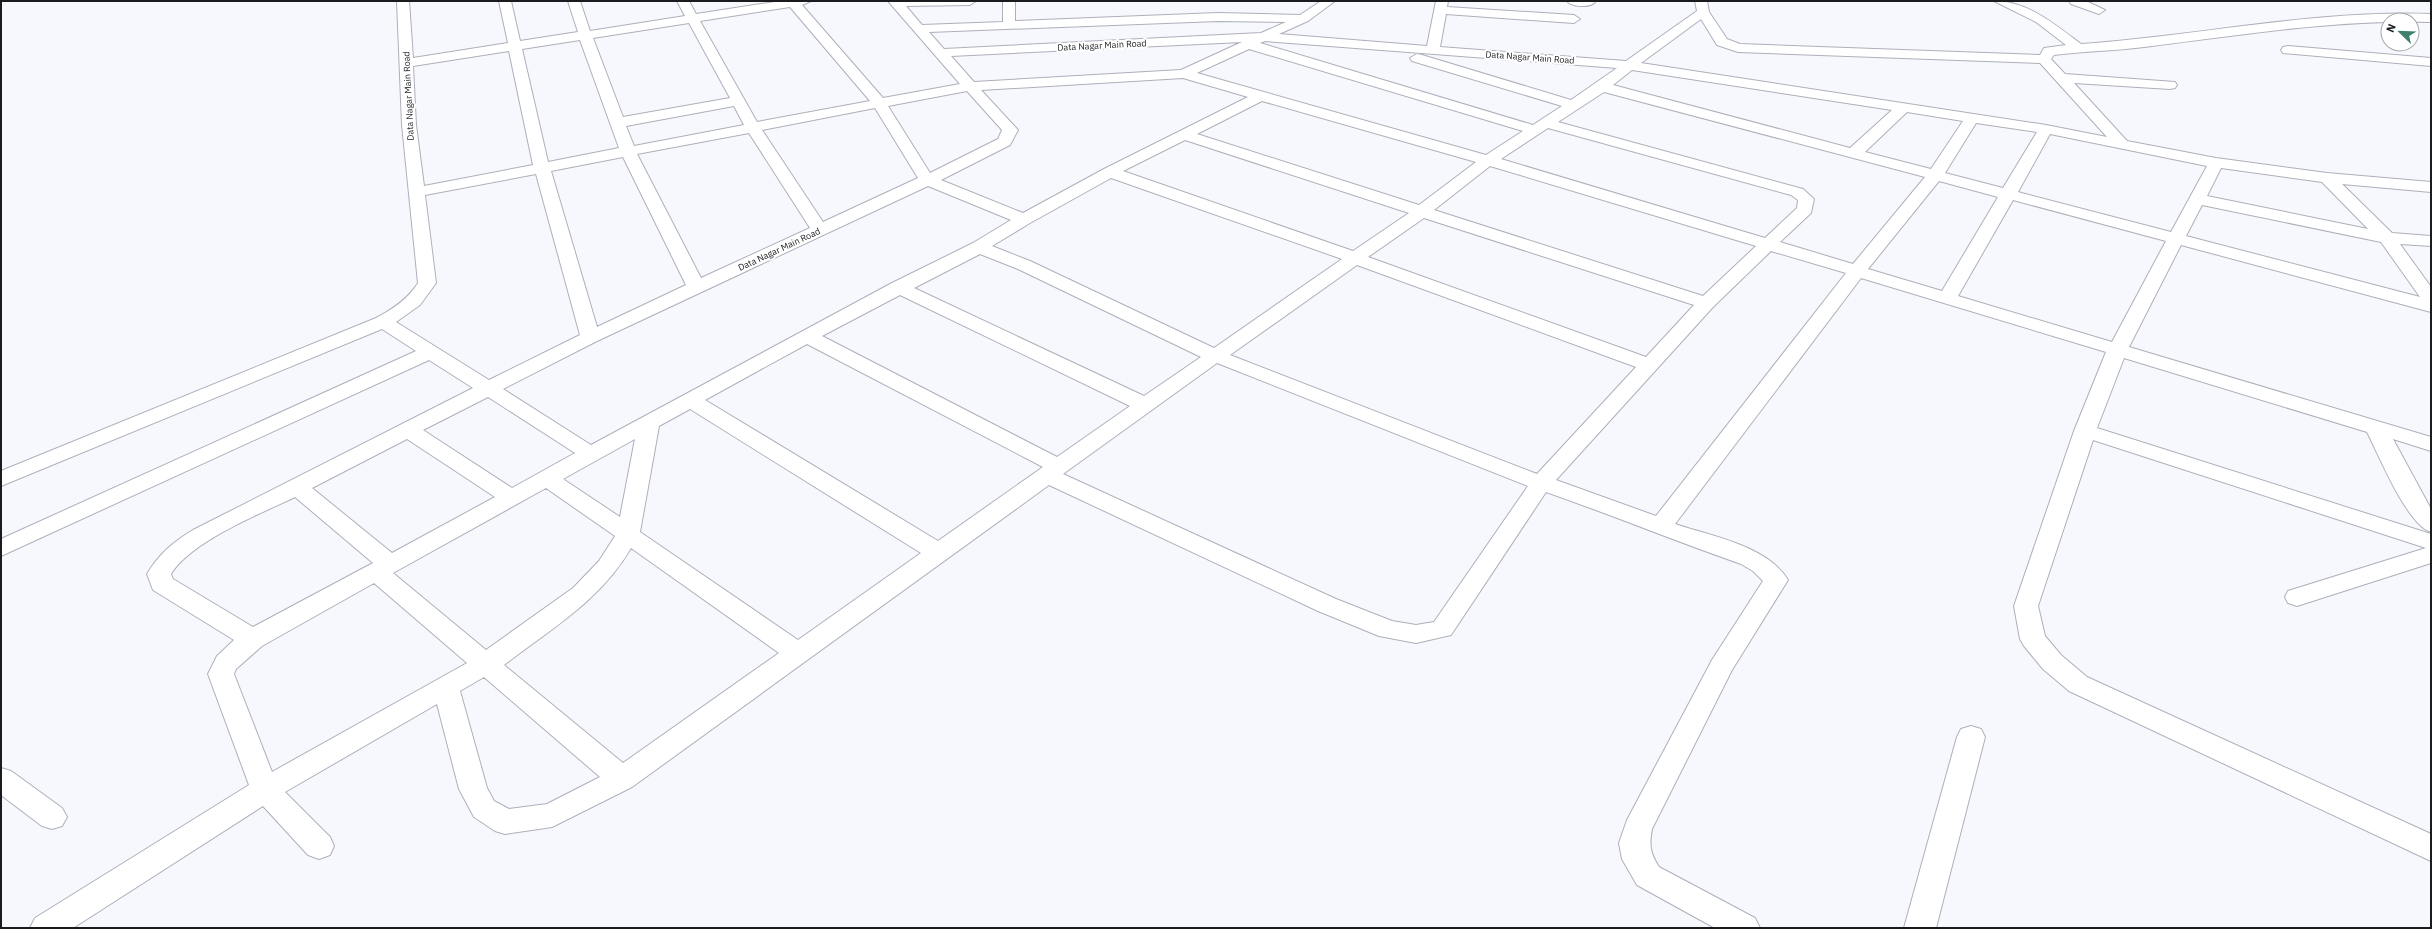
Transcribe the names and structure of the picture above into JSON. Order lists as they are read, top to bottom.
{
  "streets": {
    "street": ["Data Nagar Main Road"]
  },
  "north": "top left"
}
